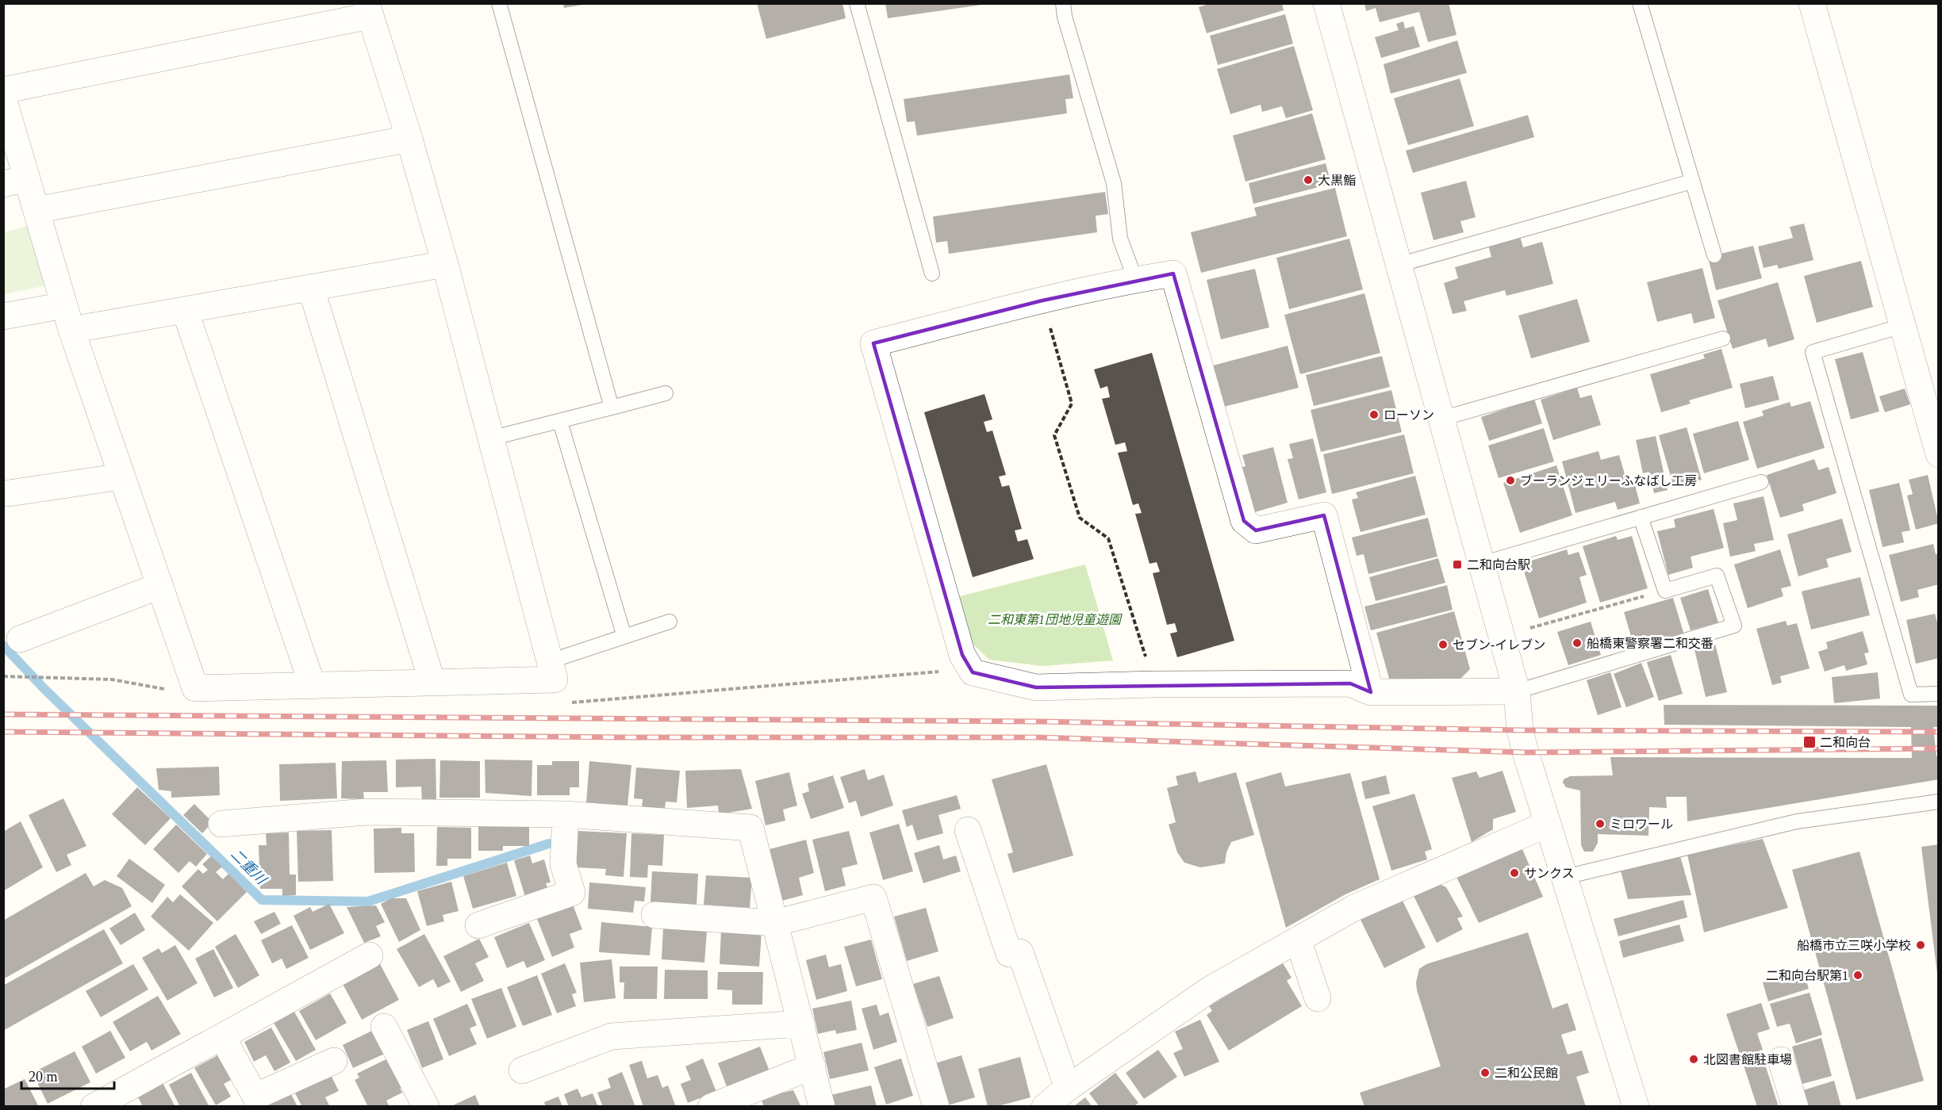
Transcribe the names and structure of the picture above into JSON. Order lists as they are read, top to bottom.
{
  "water": ["二重川"],
  "parks": ["二和東第1団地児童遊園"],
  "places": {
    "other": [
      "大黒鮨",
      "ローソン",
      "ブーランジェリーふなばし工房",
      "船橋東警察署二和交番",
      "セブン-イレブン",
      "ミロワール",
      "サンクス",
      "船橋市立三咲小学校",
      "二和向台駅第1",
      "北図書館駐車場",
      "二和公民館"
    ],
    "transit": ["二和向台駅", "二和向台"]
  },
  "scale_bar": "20 m"
}
